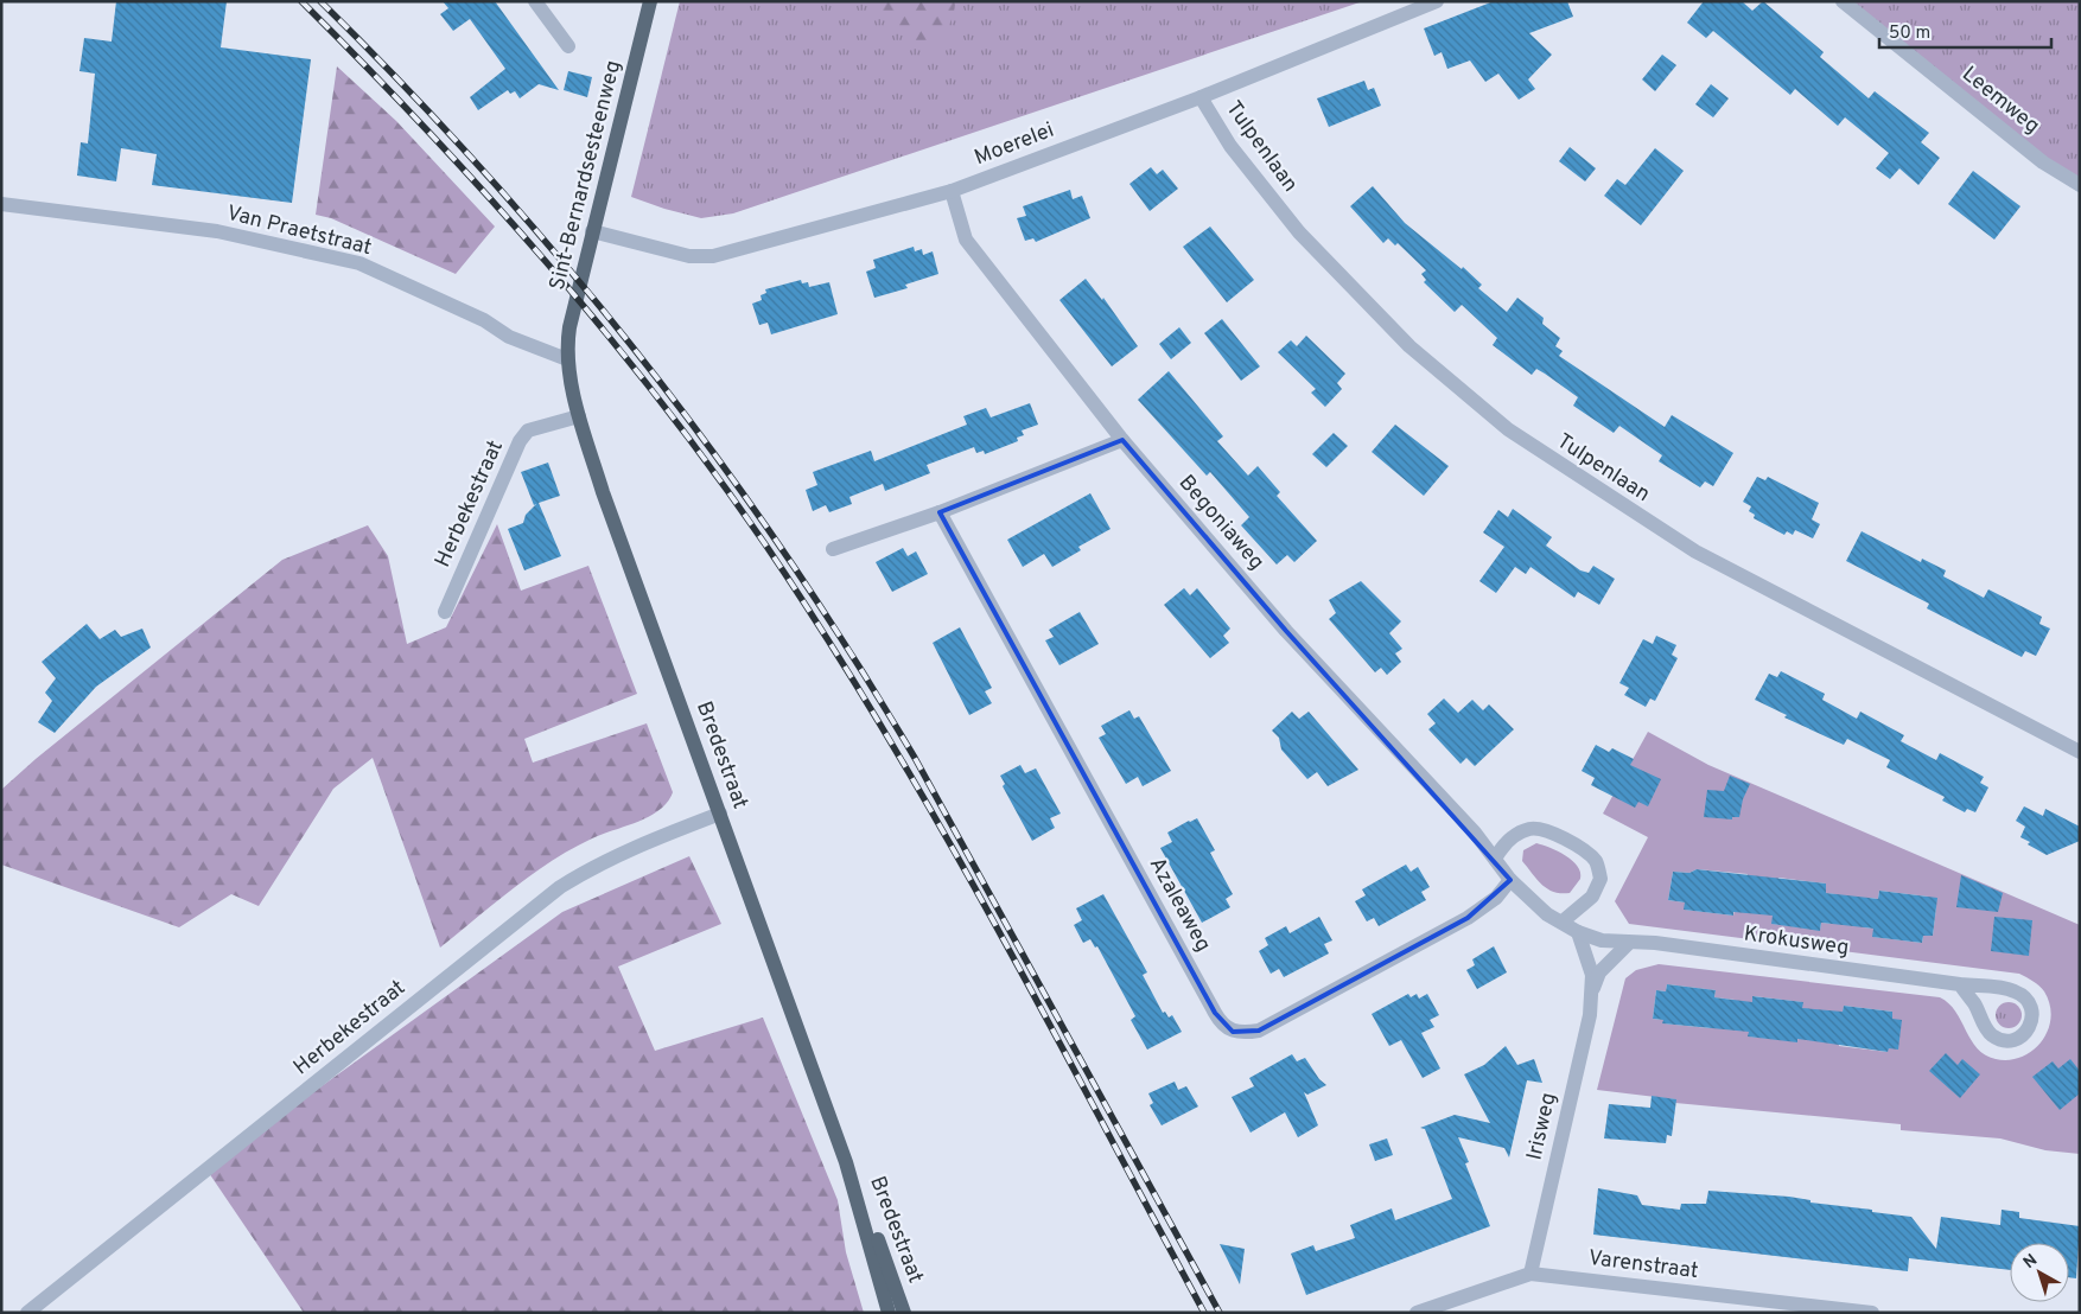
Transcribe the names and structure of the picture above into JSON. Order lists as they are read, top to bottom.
{
  "streets": {
    "main road": ["Sint-Bernardsesteenweg", "Bredestraat"],
    "street": [
      "Leemweg",
      "Moerelei",
      "Tulpenlaan",
      "Van Praetstraat",
      "Herbekestraat",
      "Begoniaweg",
      "Azaleaweg",
      "Krokusweg",
      "Irisweg",
      "Varenstraat"
    ]
  },
  "crossings": [
    ["Moerelei", "Tulpenlaan"],
    ["Moerelei", "Sint-Bernardsesteenweg"],
    ["Moerelei", "Begoniaweg"],
    ["Sint-Bernardsesteenweg", "Van Praetstraat"],
    ["Sint-Bernardsesteenweg", "Bredestraat"],
    ["Van Praetstraat", "Bredestraat"],
    ["Herbekestraat", "Bredestraat"],
    ["Begoniaweg", "Azaleaweg"],
    ["Krokusweg", "Irisweg"],
    ["Irisweg", "Varenstraat"]
  ],
  "scale_bar": "50 m",
  "north": "top left"
}
